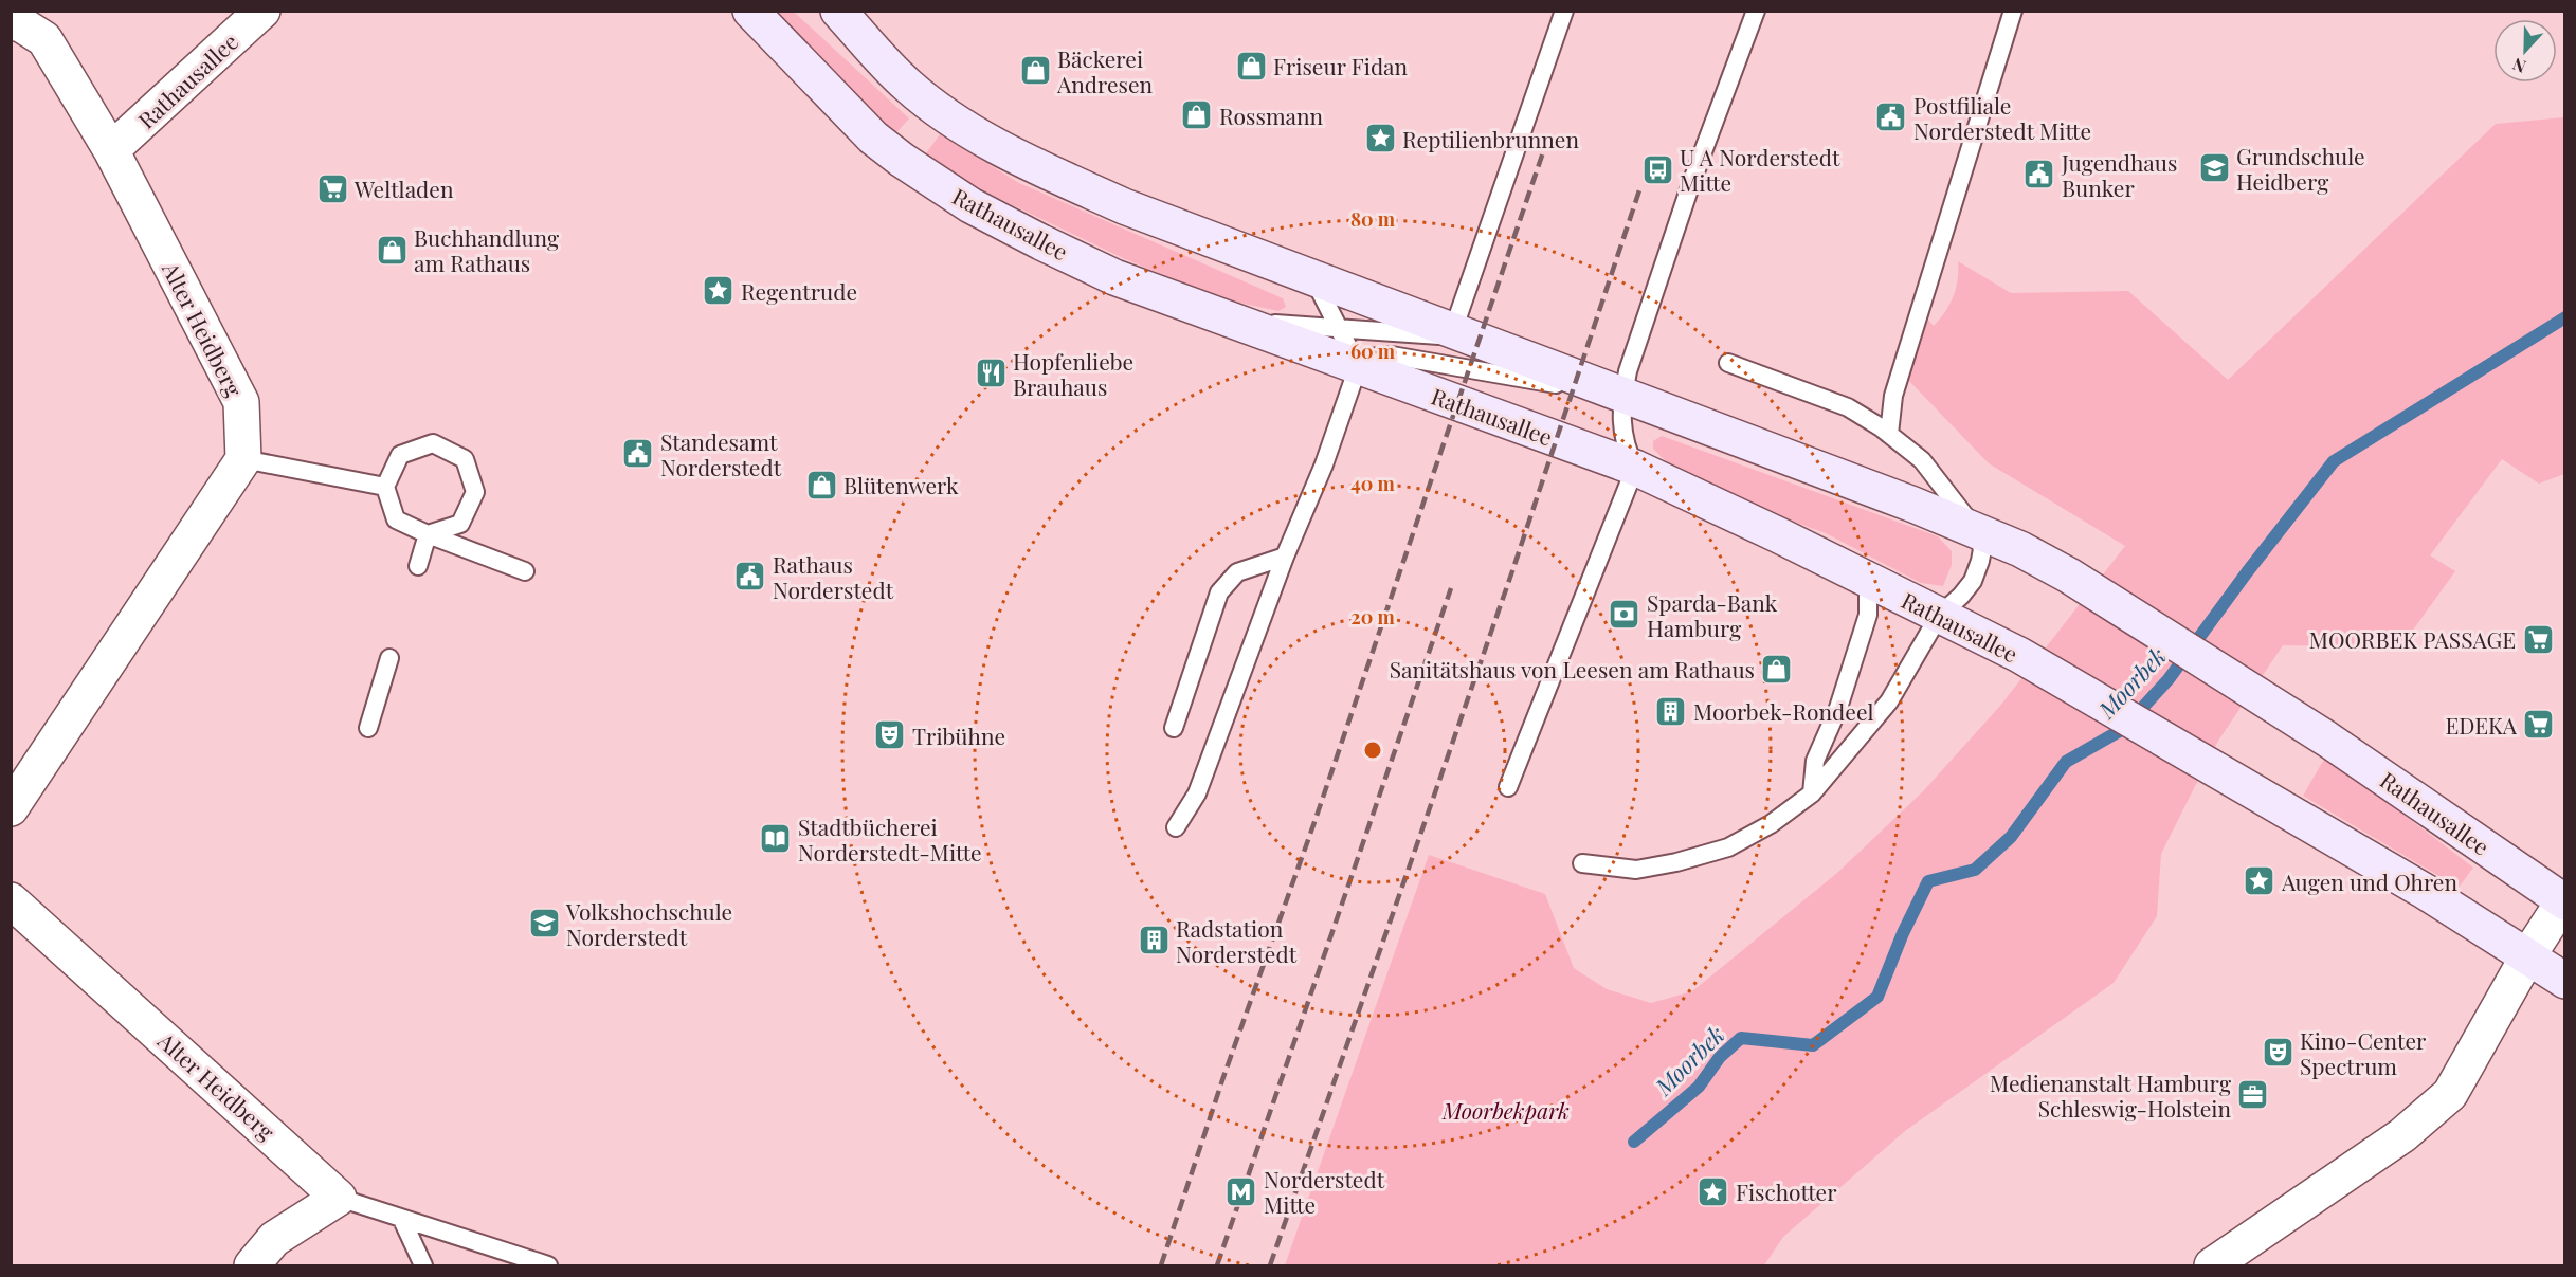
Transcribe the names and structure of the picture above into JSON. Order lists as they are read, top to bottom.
{
  "streets": {
    "main road": ["Rathausallee"],
    "street": ["Alter Heidberg"]
  },
  "crossings": [
    ["Rathausallee", "Alter Heidberg"]
  ],
  "water": ["Moorbek"],
  "parks": ["Moorbekpark"],
  "places": {
    "shop": [
      "Friseur Fidan",
      "Bäckerei Andresen",
      "Rossmann",
      "Buchhandlung am Rathaus",
      "Blütenwerk",
      "Sanitätshaus von Leesen am Rathaus"
    ],
    "public building": [
      "Postfiliale Norderstedt Mitte",
      "Jugendhaus Bunker",
      "Standesamt Norderstedt",
      "Rathaus Norderstedt"
    ],
    "place": [
      "Reptilienbrunnen",
      "Regentrude",
      "Augen und Ohren",
      "Fischotter"
    ],
    "school or university": ["Grundschule Heidberg", "Volkshochschule Norderstedt"],
    "bus stop": ["U A Norderstedt Mitte"],
    "supermarket": ["Weltladen", "MOORBEK PASSAGE", "EDEKA"],
    "restaurant": ["Hopfenliebe Brauhaus"],
    "bank": ["Sparda-Bank Hamburg"],
    "building": ["Moorbek-Rondeel", "Radstation Norderstedt"],
    "theatre": ["Tribühne", "Kino-Center Spectrum"],
    "library": ["Stadtbücherei Norderstedt-Mitte"],
    "office": ["Medienanstalt Hamburg Schleswig-Holstein"],
    "metro station": ["Norderstedt Mitte"]
  },
  "north": "bottom",
  "rings": [
    "80 m",
    "60 m",
    "40 m",
    "20 m"
  ]
}
